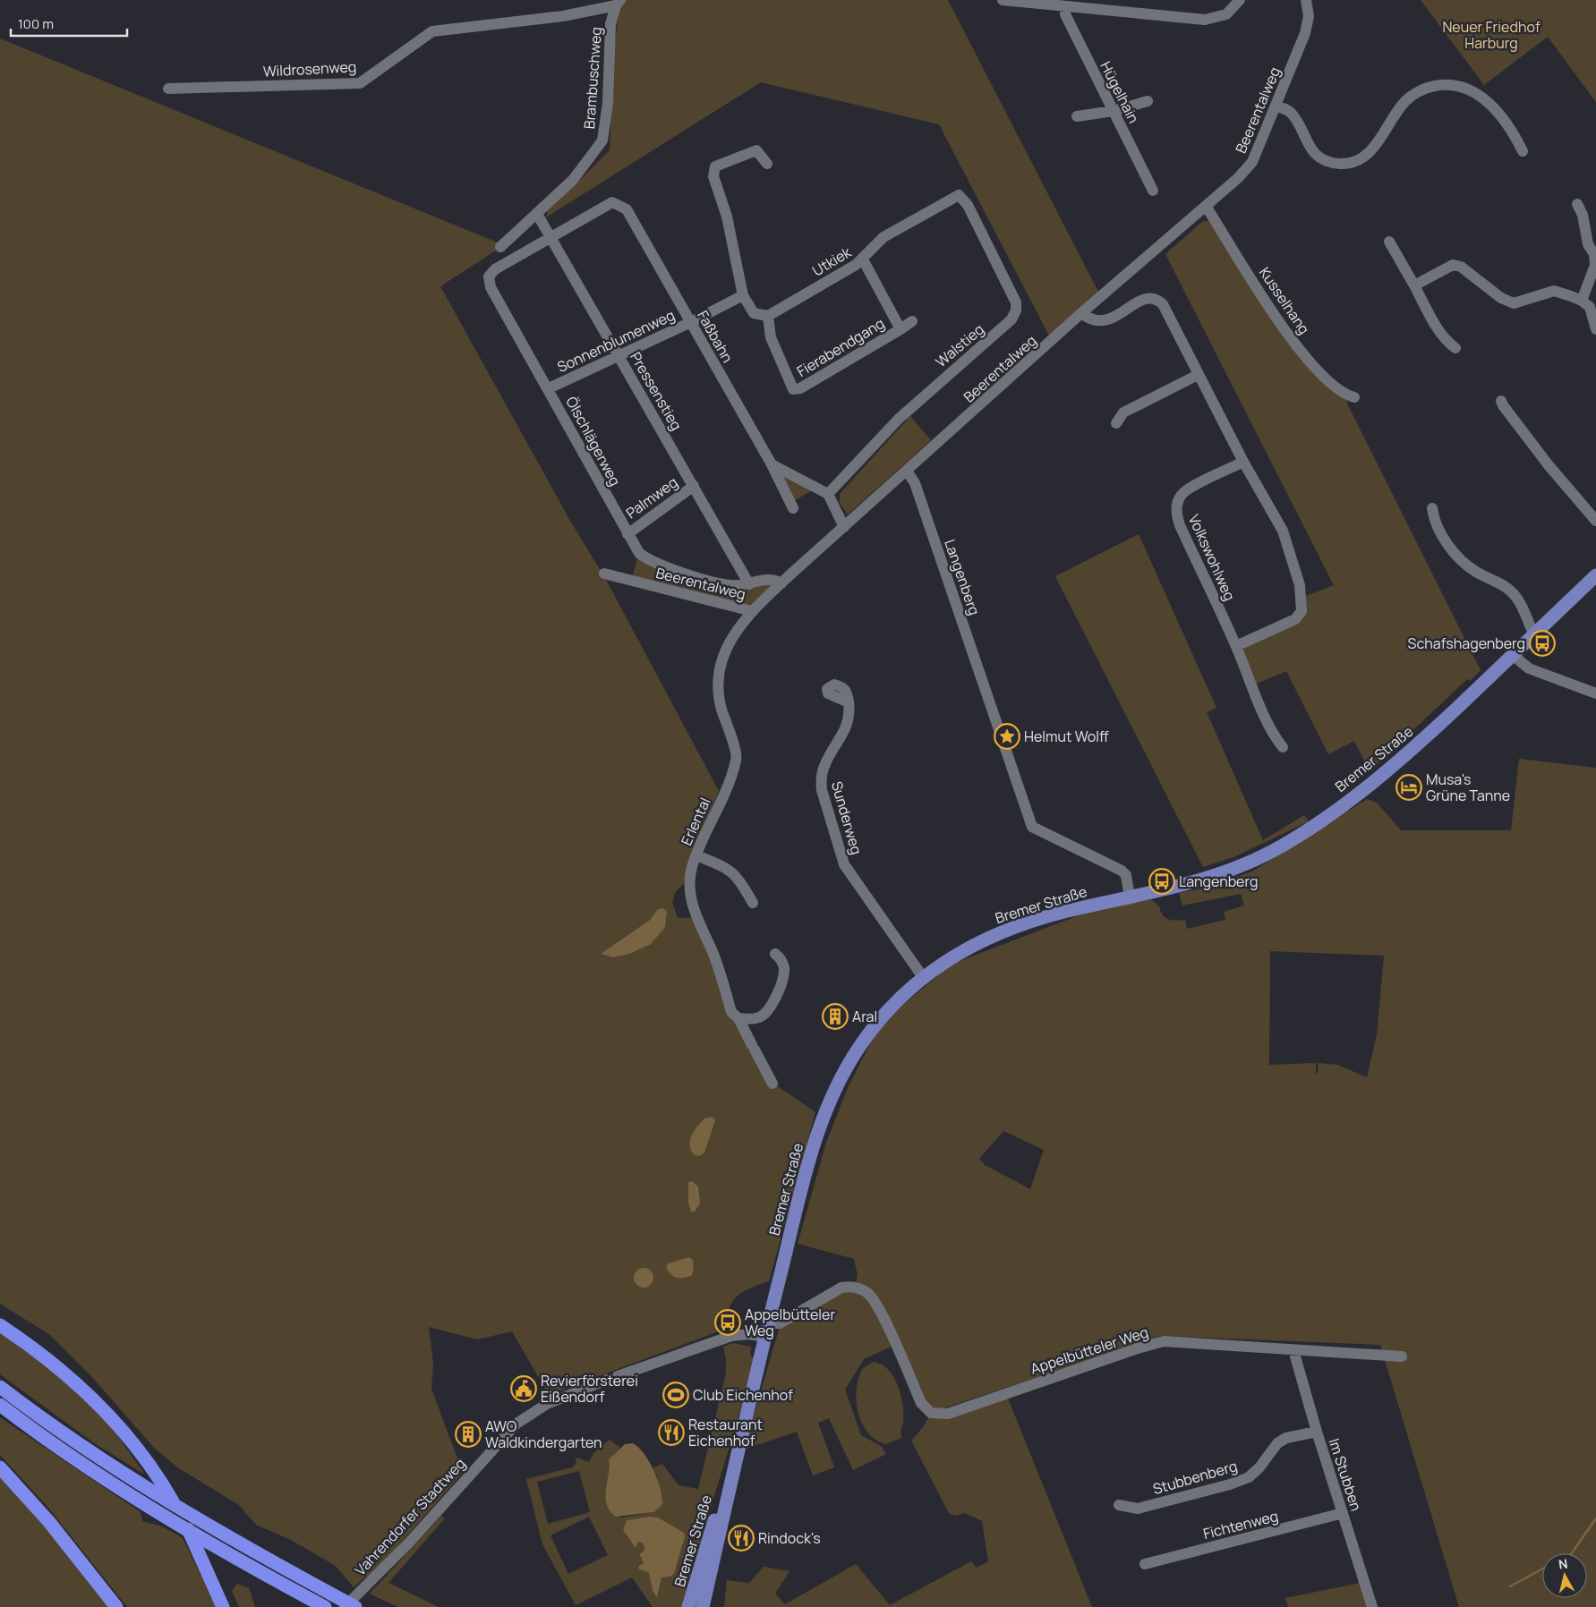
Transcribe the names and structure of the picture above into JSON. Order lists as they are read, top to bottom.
{
  "streets": {
    "main road": ["Bremer Straße"],
    "street": [
      "Wildrosenweg",
      "Brambuschweg",
      "Hügelhain",
      "Beerentalweg",
      "Utkiek",
      "Kusselhang",
      "Faßbahn",
      "Sonnenblumenweg",
      "Walstieg",
      "Fierabendgang",
      "Pressenstieg",
      "Ölschlägerweg",
      "Palmweg",
      "Volkswohlweg",
      "Langenberg",
      "Sunderweg",
      "Erlental",
      "Appelbütteler Weg",
      "Im Stubben",
      "Stubbenberg",
      "Vahrendorfer Stadtweg",
      "Fichtenweg"
    ]
  },
  "crossings": [
    ["Wildrosenweg", "Brambuschweg"],
    ["Brambuschweg", "Pressenstieg"],
    ["Beerentalweg", "Kusselhang"],
    ["Beerentalweg", "Ölschlägerweg"],
    ["Beerentalweg", "Langenberg"],
    ["Beerentalweg", "Erlental"],
    ["Utkiek", "Walstieg"],
    ["Utkiek", "Fierabendgang"],
    ["Faßbahn", "Sonnenblumenweg"],
    ["Faßbahn", "Pressenstieg"],
    ["Faßbahn", "Ölschlägerweg"],
    ["Sonnenblumenweg", "Pressenstieg"],
    ["Sonnenblumenweg", "Ölschlägerweg"],
    ["Pressenstieg", "Ölschlägerweg"],
    ["Pressenstieg", "Palmweg"],
    ["Ölschlägerweg", "Palmweg"],
    ["Langenberg", "Bremer Straße"],
    ["Bremer Straße", "Sunderweg"],
    ["Bremer Straße", "Appelbütteler Weg"],
    ["Bremer Straße", "Vahrendorfer Stadtweg"],
    ["Appelbütteler Weg", "Im Stubben"],
    ["Im Stubben", "Stubbenberg"],
    ["Im Stubben", "Fichtenweg"]
  ],
  "parks": ["Neuer Friedhof Harburg"],
  "places": {
    "bus stop": ["Schafshagenberg", "Langenberg", "Appelbütteler Weg"],
    "place": ["Helmut Wolff"],
    "hotel": ["Musa's Grüne Tanne"],
    "building": ["Aral", "AWO Waldkindergarten"],
    "public building": ["Revierförsterei Eißendorf"],
    "sports": ["Club Eichenhof"],
    "restaurant": ["Restaurant Eichenhof", "Rindock's"]
  },
  "scale_bar": "100 m",
  "north": "top"
}
